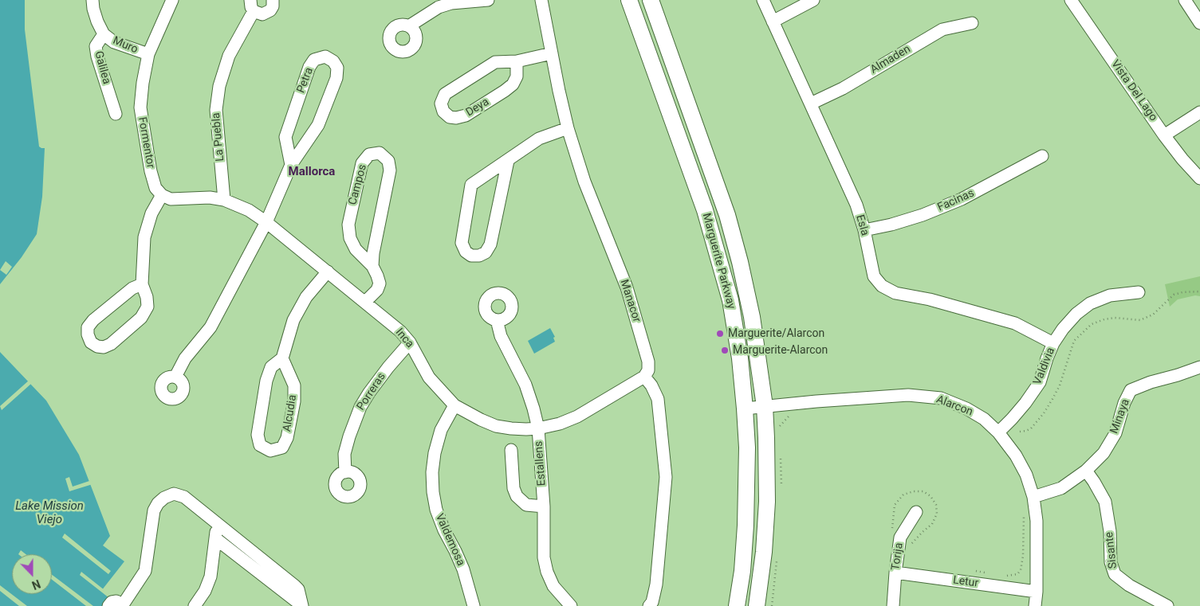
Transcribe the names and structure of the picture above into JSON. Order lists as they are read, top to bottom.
{
  "streets": {
    "main road": ["Marguerite Parkway"],
    "street": [
      "Muro",
      "Almaden",
      "Galilea",
      "Petra",
      "Vista Del Lago",
      "Deya",
      "La Puebla",
      "Formentor",
      "Campos",
      "Facinas",
      "Esla",
      "Manacor",
      "Inca",
      "Valdivia",
      "Porreras",
      "Alarcon",
      "Alcudia",
      "Minaya",
      "Estallens",
      "Valdemosa",
      "Sisante",
      "Torija",
      "Letur"
    ]
  },
  "crossings": [
    ["Muro", "Galilea"],
    ["Muro", "Formentor"],
    ["Almaden", "Esla"],
    ["Petra", "Inca"],
    ["Deya", "Manacor"],
    ["La Puebla", "Inca"],
    ["Formentor", "Inca"],
    ["Campos", "Inca"],
    ["Facinas", "Esla"],
    ["Esla", "Valdivia"],
    ["Marguerite Parkway", "Alarcon"],
    ["Manacor", "Inca"],
    ["Inca", "Porreras"],
    ["Inca", "Alcudia"],
    ["Inca", "Estallens"],
    ["Inca", "Valdemosa"],
    ["Valdivia", "Alarcon"],
    ["Alarcon", "Minaya"],
    ["Alarcon", "Letur"],
    ["Minaya", "Sisante"],
    ["Torija", "Letur"]
  ],
  "districts": ["Mallorca"],
  "water": ["Lake Mission Viejo"],
  "places": ["Marguerite/Alarcon", "Marguerite-Alarcon"],
  "north": "bottom"
}
